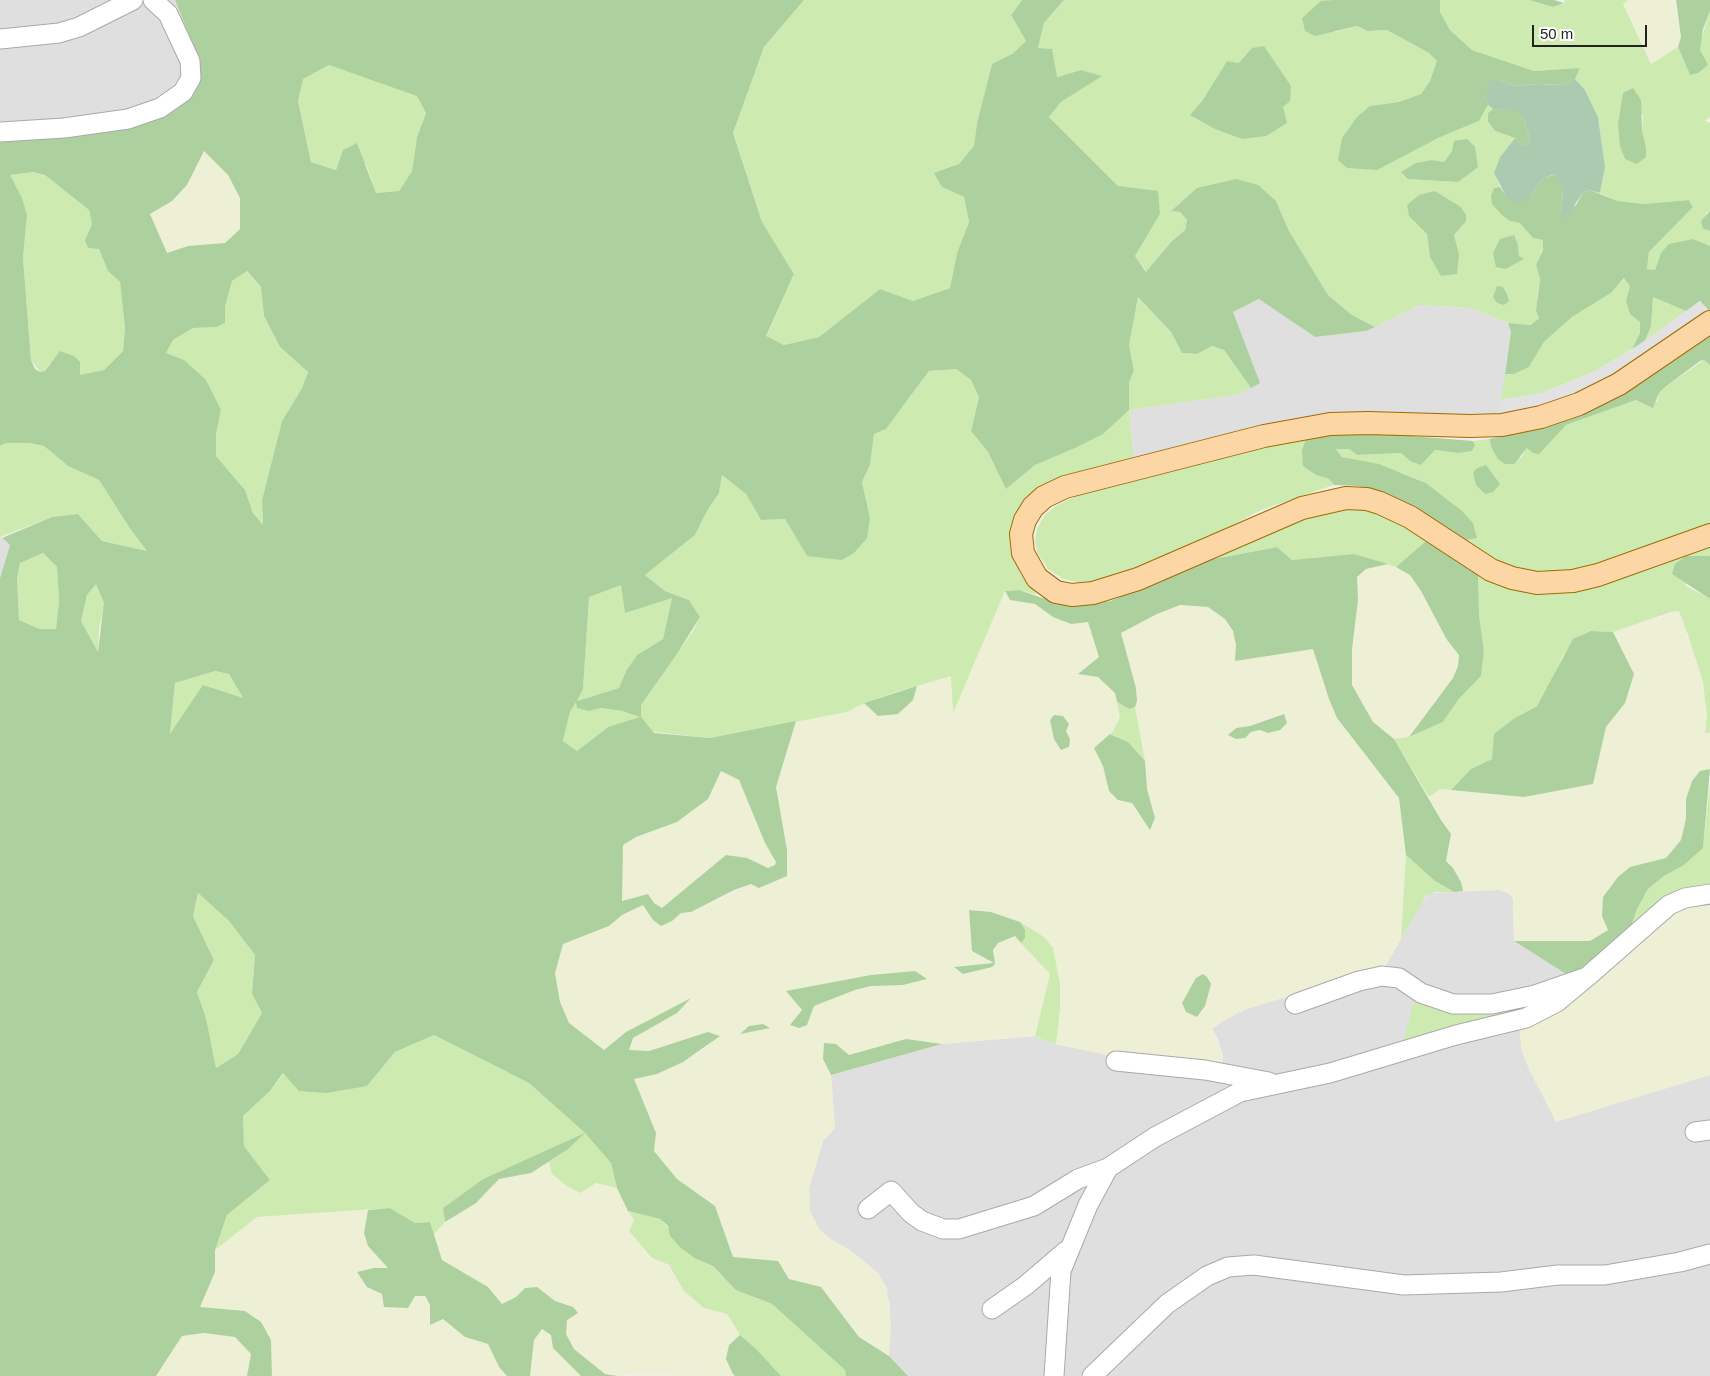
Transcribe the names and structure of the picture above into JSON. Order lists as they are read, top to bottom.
{
  "scale_bar": "50 m"
}
